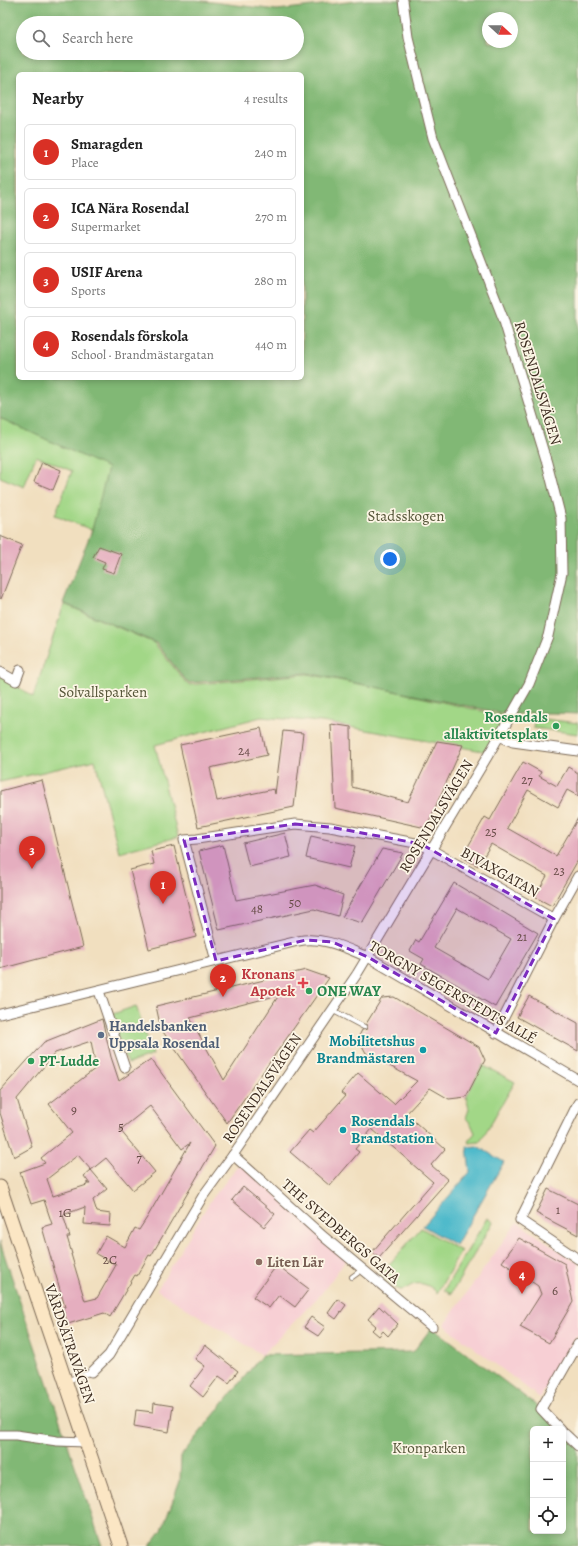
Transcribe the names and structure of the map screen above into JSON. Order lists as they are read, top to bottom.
{
  "streets": {
    "main road": ["VÅRDSÄTRAVÄGEN"],
    "street": [
      "ROSENDALSVÄGEN",
      "BIVAXGATAN",
      "TORGNY SEGERSTEDTS ALLÉ",
      "THE SVEDBERGS GATA"
    ]
  },
  "crossings": [
    ["ROSENDALSVÄGEN", "BIVAXGATAN"],
    ["ROSENDALSVÄGEN", "TORGNY SEGERSTEDTS ALLÉ"],
    ["ROSENDALSVÄGEN", "THE SVEDBERGS GATA"],
    ["ROSENDALSVÄGEN", "VÅRDSÄTRAVÄGEN"]
  ],
  "parks": ["Stadsskogen", "Solvallsparken", "Kronparken"],
  "places": {
    "other": [
      "Rosendals allaktivitetsplats",
      "ONE WAY",
      "Handelsbanken Uppsala Rosendal",
      "Mobilitetshus Brandmästaren",
      "PT-Ludde",
      "Rosendals Brandstation",
      "Liten Lär"
    ],
    "health": ["Kronans Apotek"]
  },
  "house_numbers": [
    "24",
    "27",
    "25",
    "23",
    "50",
    "48",
    "21",
    "9",
    "5",
    "7",
    "1",
    "1G",
    "2C",
    "6"
  ],
  "north": "right",
  "page": {
    "search": "Search here",
    "heading": ["Nearby", "4 results"],
    "list": [
      {
        "mark": "1",
        "name": "Smaragden",
        "note": "Place",
        "value": "240 m"
      },
      {
        "mark": "2",
        "name": "ICA Nära Rosendal",
        "note": "Supermarket",
        "value": "270 m"
      },
      {
        "mark": "3",
        "name": "USIF Arena",
        "note": "Sports",
        "value": "280 m"
      },
      {
        "mark": "4",
        "name": "Rosendals förskola",
        "note": "School · Brandmästargatan",
        "value": "440 m"
      }
    ],
    "pins": [
      "3",
      "1",
      "2",
      "4"
    ],
    "map_buttons": ["+", "−"]
  }
}
